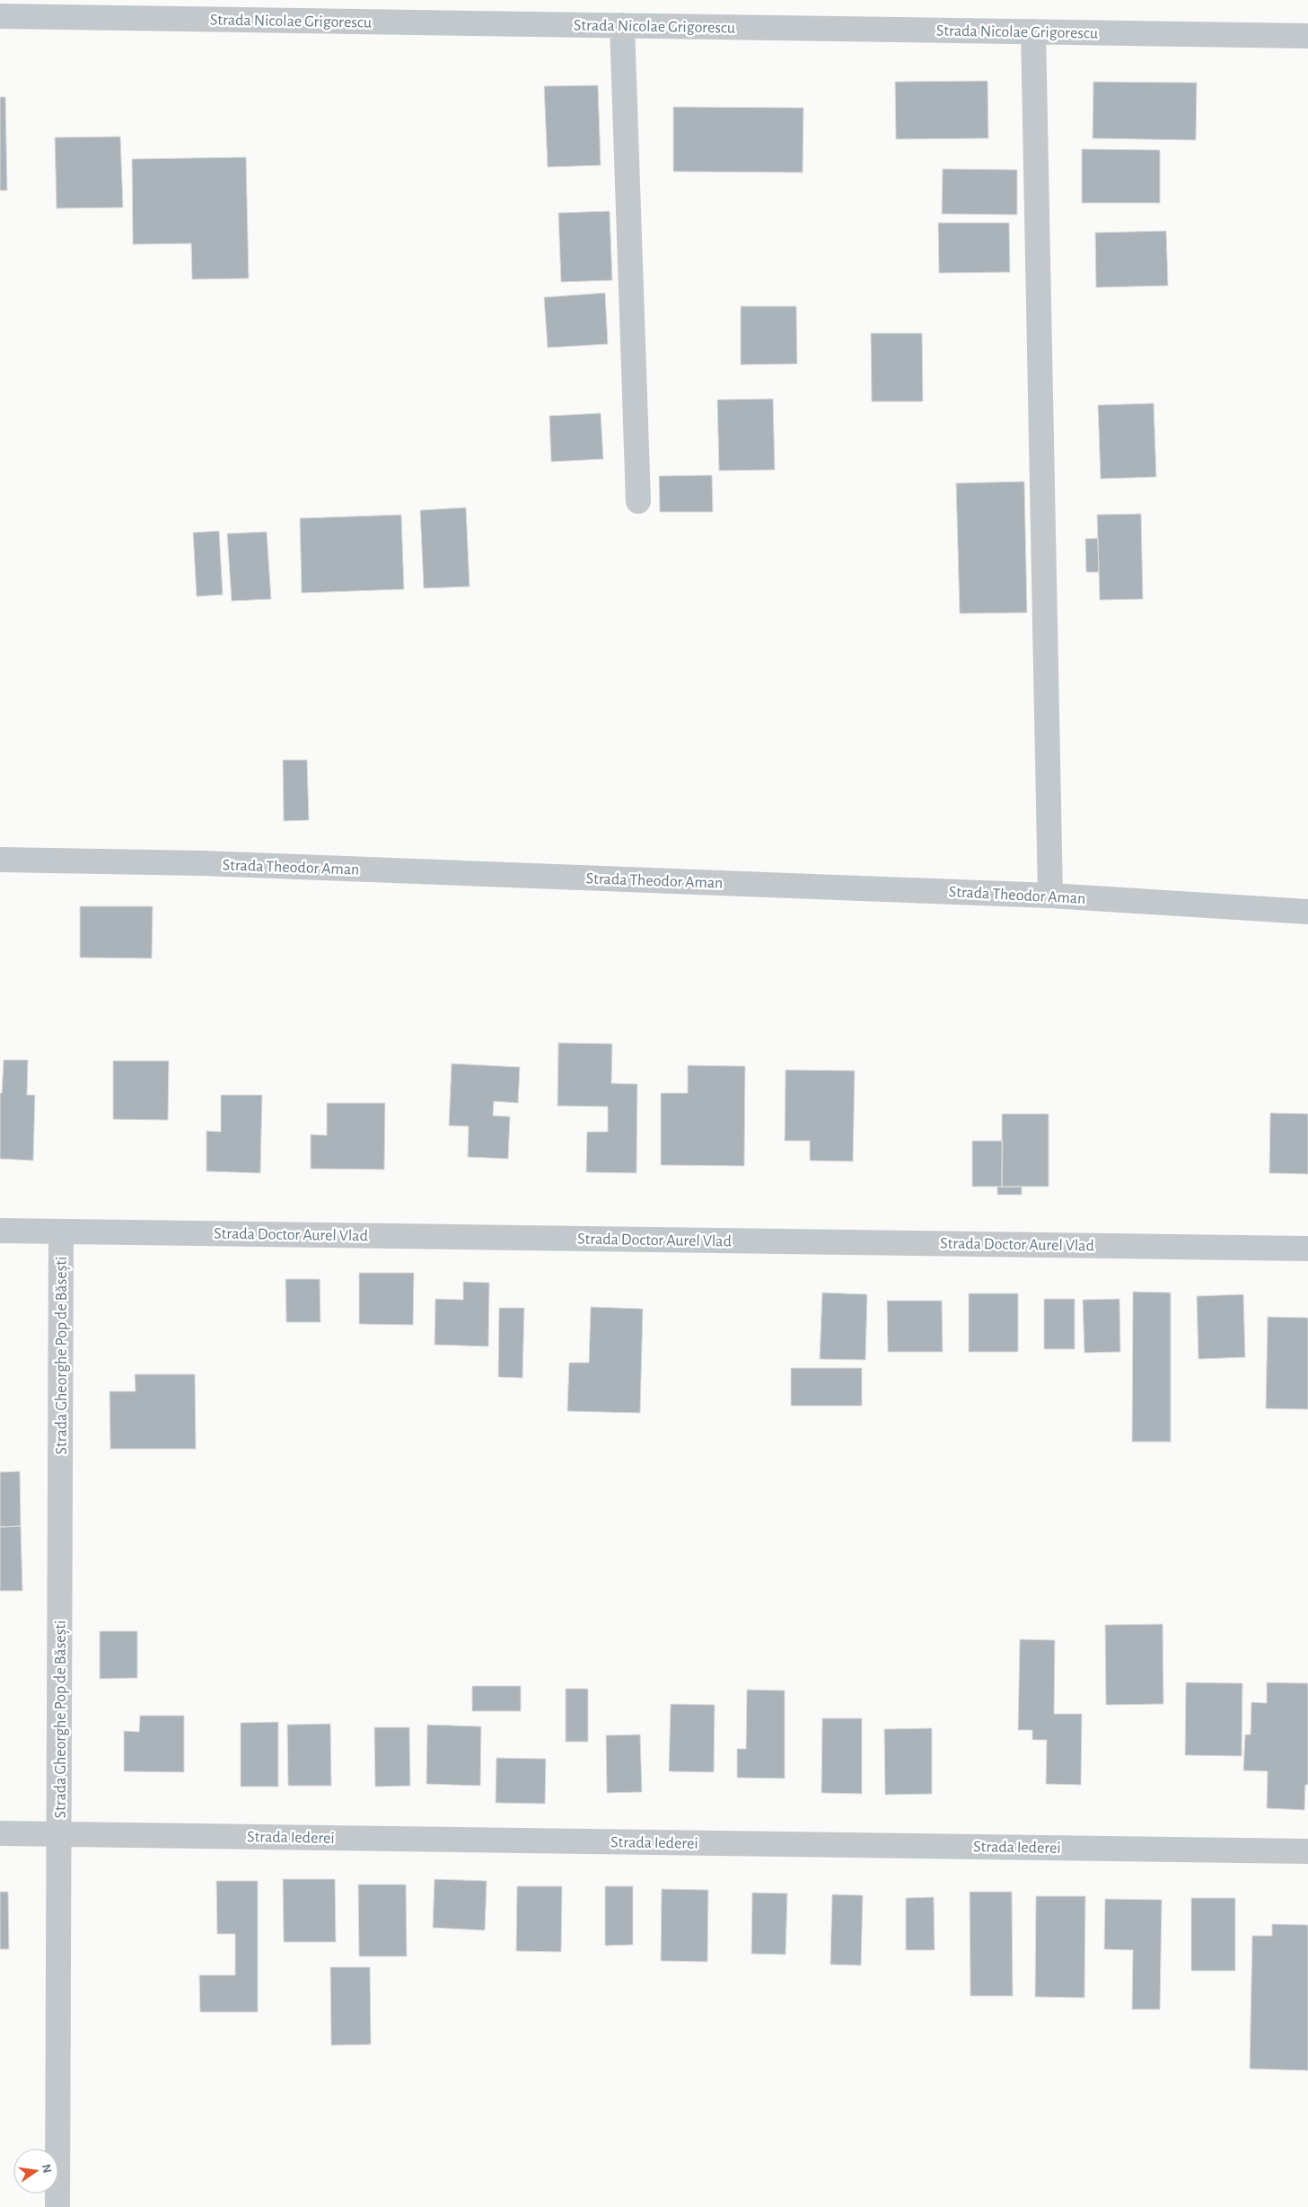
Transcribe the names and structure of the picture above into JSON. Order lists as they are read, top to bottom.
{
  "streets": {
    "street": [
      "Strada Nicolae Grigorescu",
      "Strada Theodor Aman",
      "Strada Doctor Aurel Vlad",
      "Strada Gheorghe Pop de Băsești",
      "Strada Iederei"
    ]
  },
  "crossings": [
    ["Strada Doctor Aurel Vlad", "Strada Gheorghe Pop de Băsești"],
    ["Strada Gheorghe Pop de Băsești", "Strada Iederei"]
  ],
  "north": "right"
}
